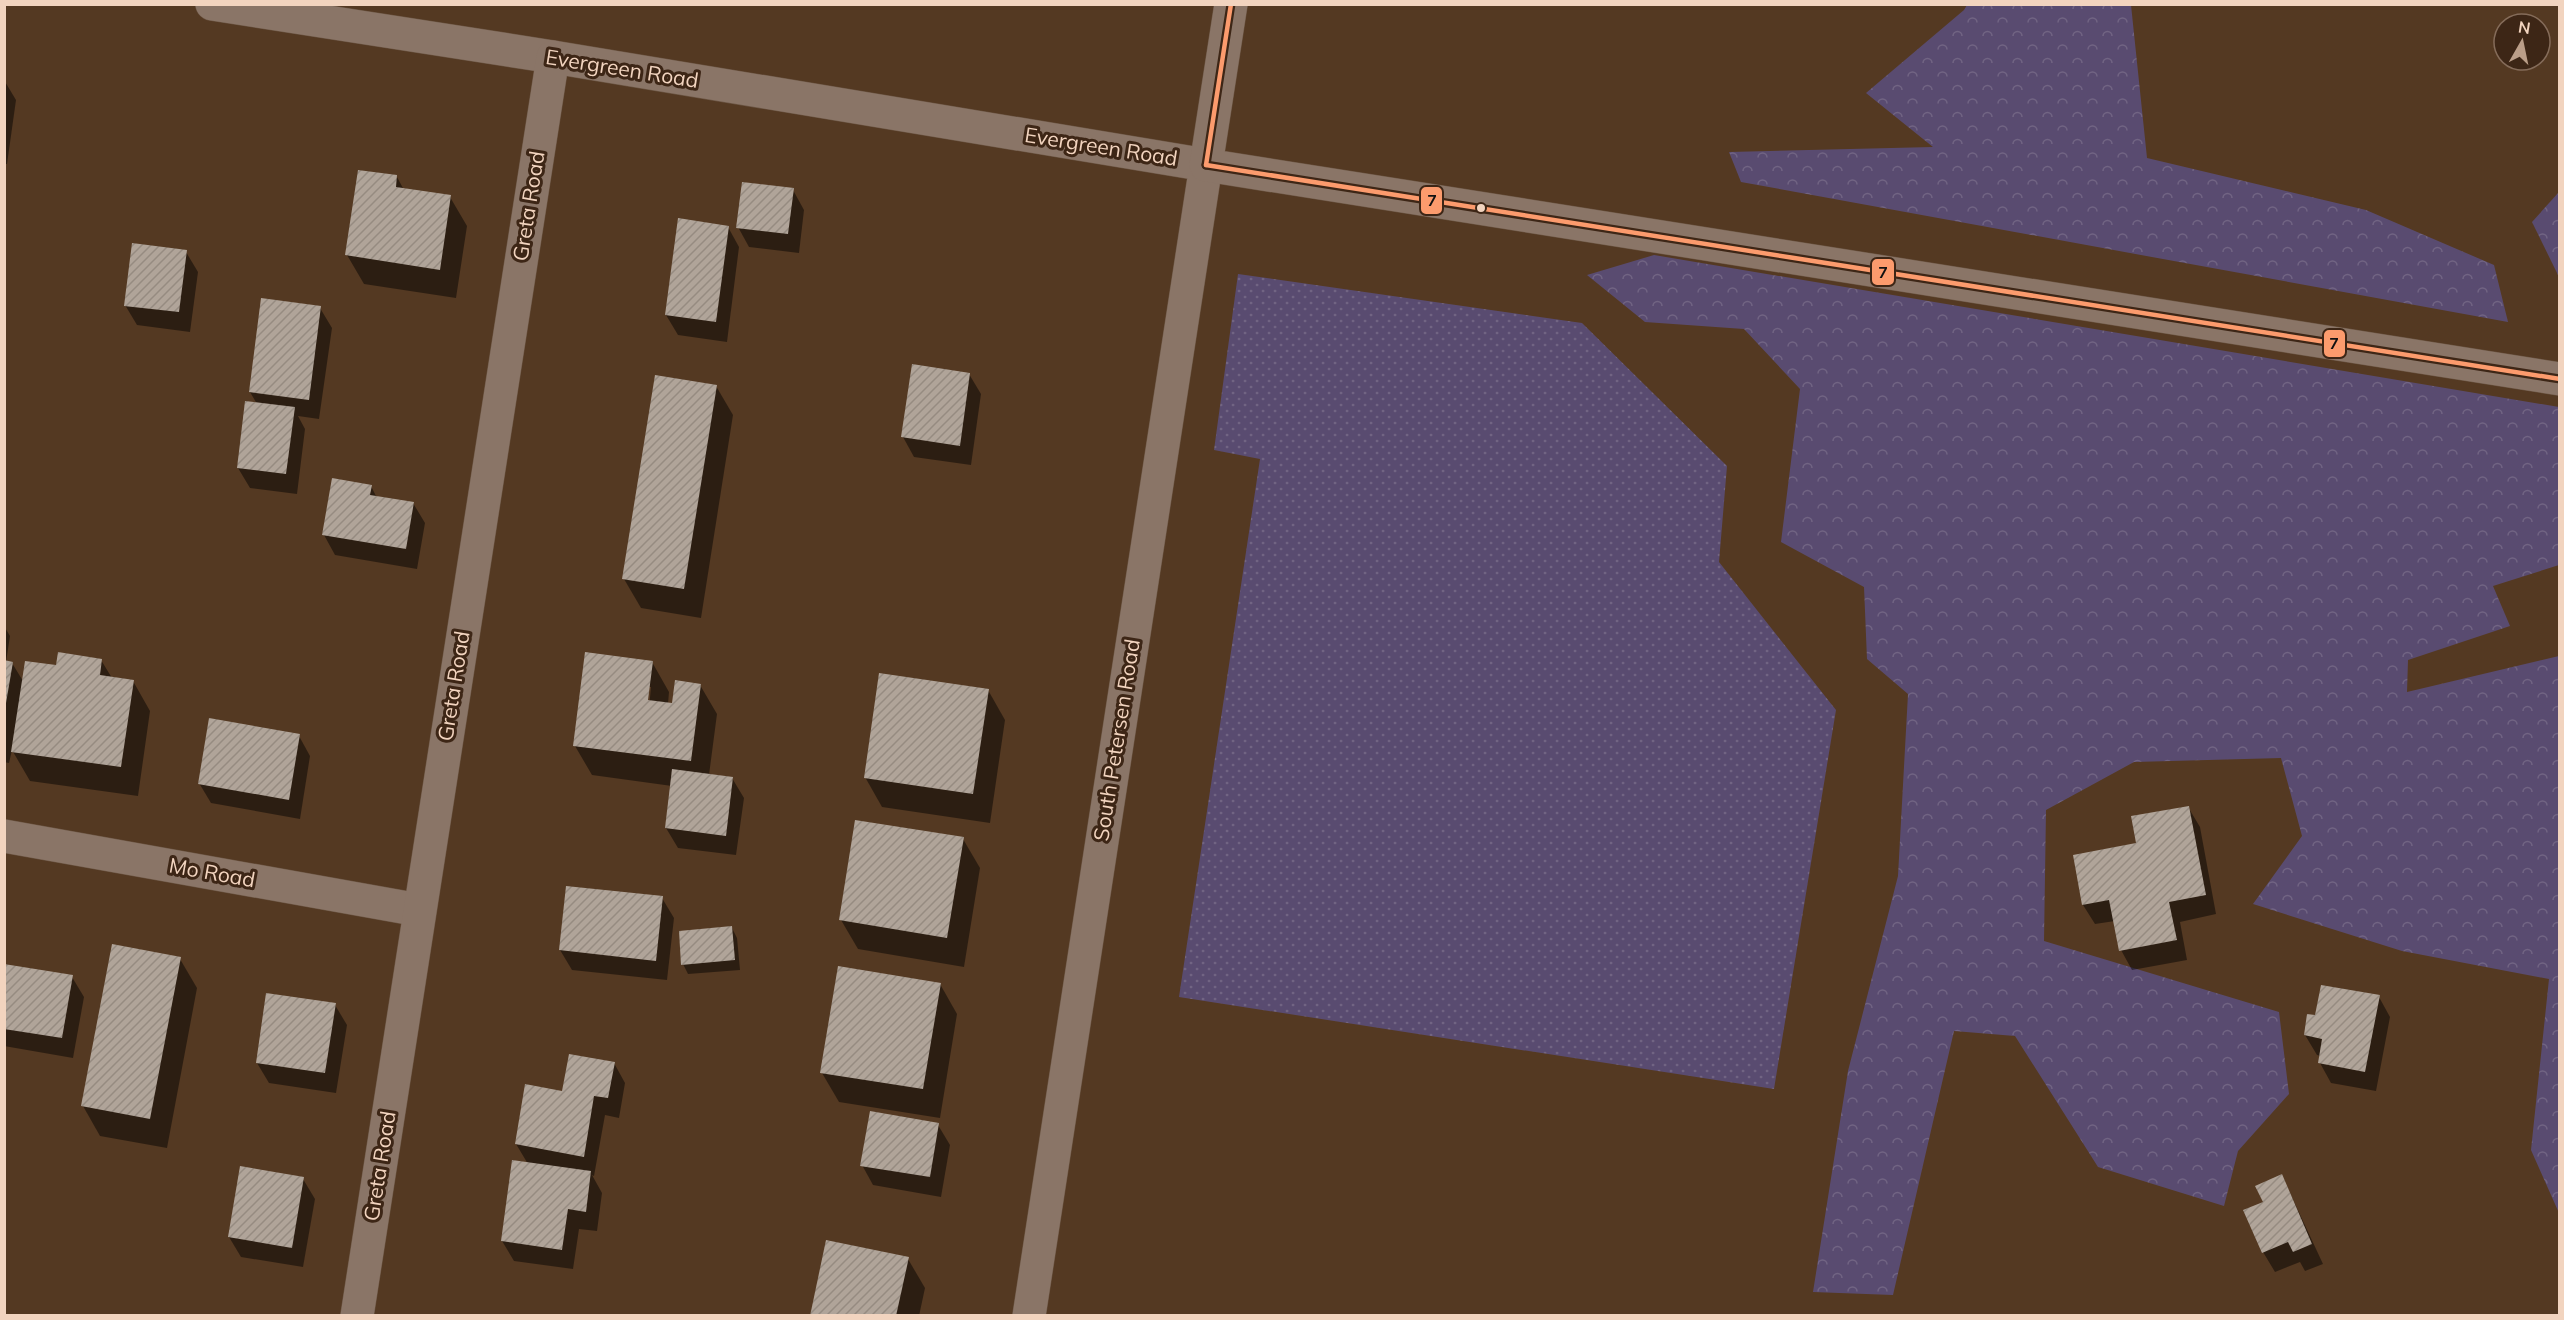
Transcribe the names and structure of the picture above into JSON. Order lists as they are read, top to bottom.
{
  "streets": {
    "street": [
      "Evergreen Road",
      "Greta Road",
      "South Petersen Road",
      "Mo Road"
    ]
  },
  "crossings": [
    ["Evergreen Road", "Greta Road"],
    ["Evergreen Road", "South Petersen Road"],
    ["Greta Road", "Mo Road"]
  ],
  "lines": ["transit line 7"],
  "north": "top"
}
